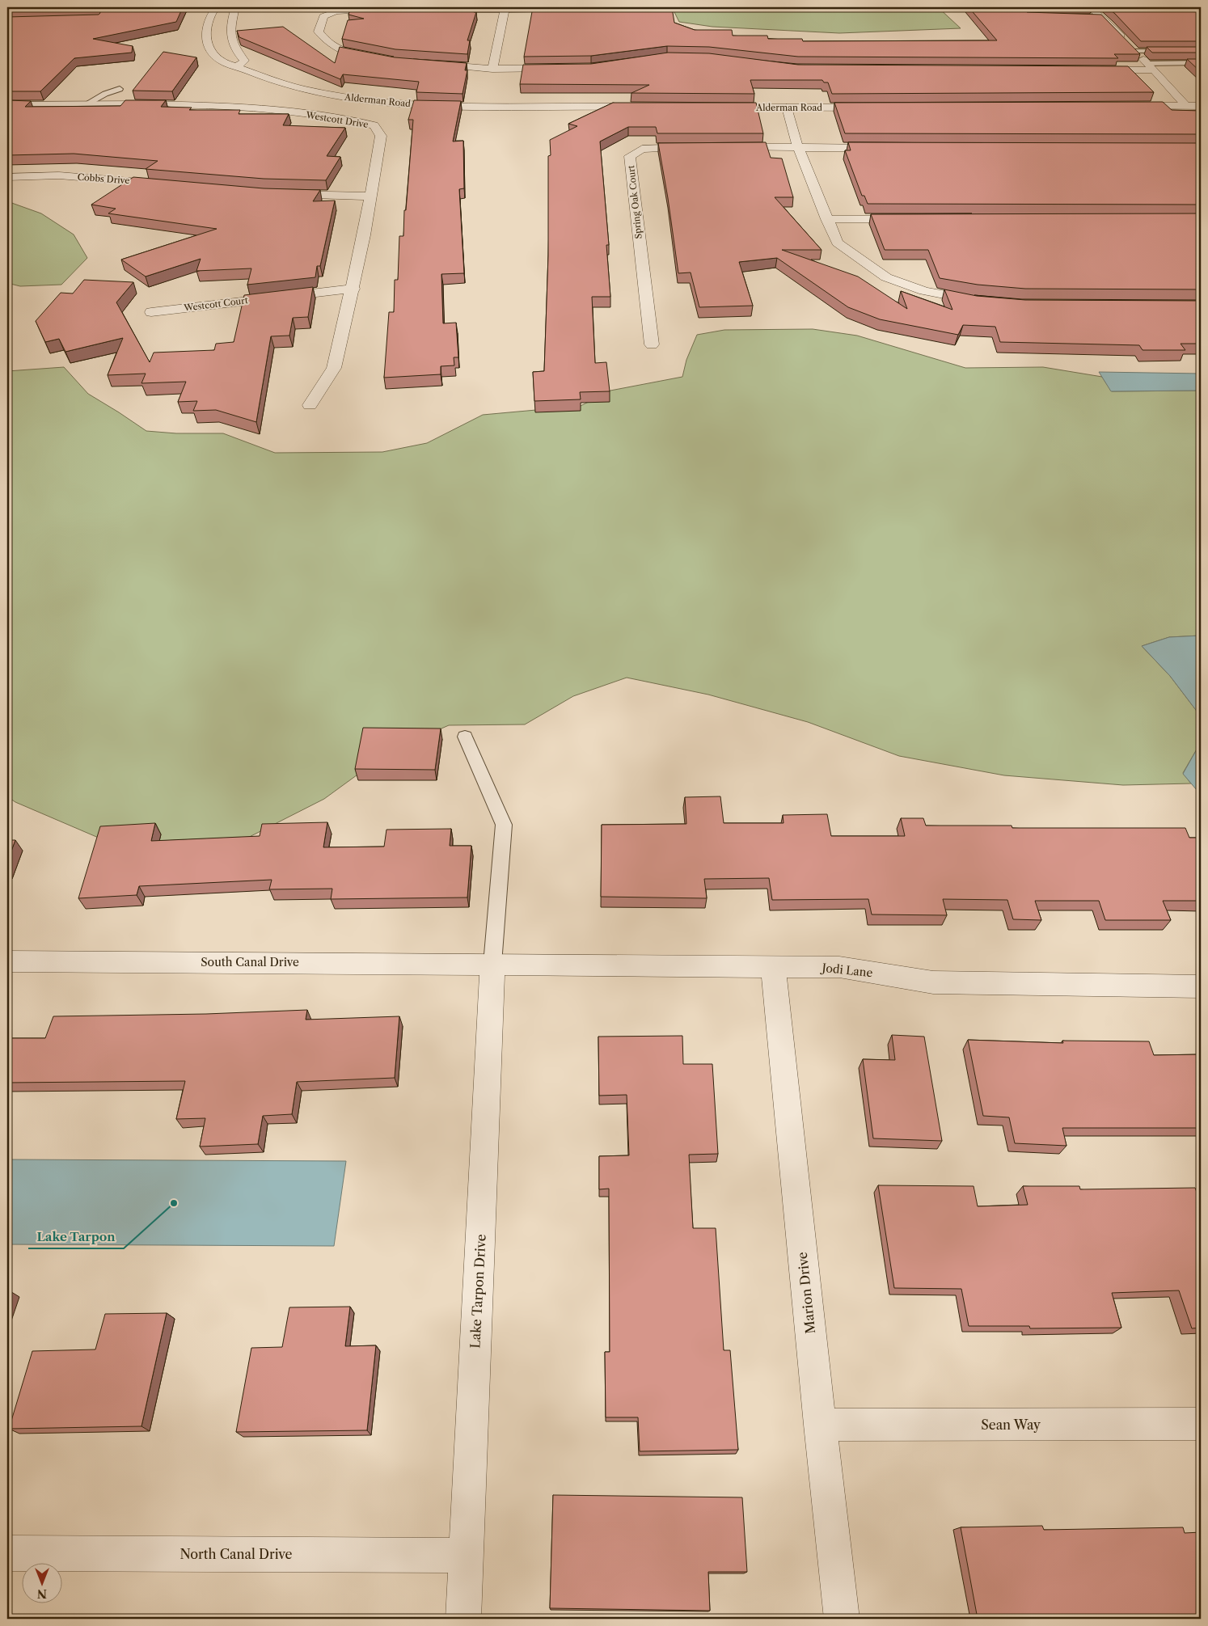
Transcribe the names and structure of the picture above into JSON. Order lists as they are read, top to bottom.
{
  "streets": {
    "street": [
      "Alderman Road",
      "Westcott Drive",
      "Cobbs Drive",
      "Spring Oak Court",
      "Westcott Court",
      "South Canal Drive",
      "Jodi Lane",
      "Lake Tarpon Drive",
      "Marion Drive",
      "Sean Way",
      "North Canal Drive"
    ]
  },
  "crossings": [
    ["Westcott Drive", "Westcott Court"],
    ["South Canal Drive", "Jodi Lane"],
    ["South Canal Drive", "Lake Tarpon Drive"],
    ["Jodi Lane", "Lake Tarpon Drive"],
    ["Jodi Lane", "Marion Drive"],
    ["Lake Tarpon Drive", "North Canal Drive"],
    ["Marion Drive", "Sean Way"]
  ],
  "places": ["Lake Tarpon"],
  "north": "bottom"
}
